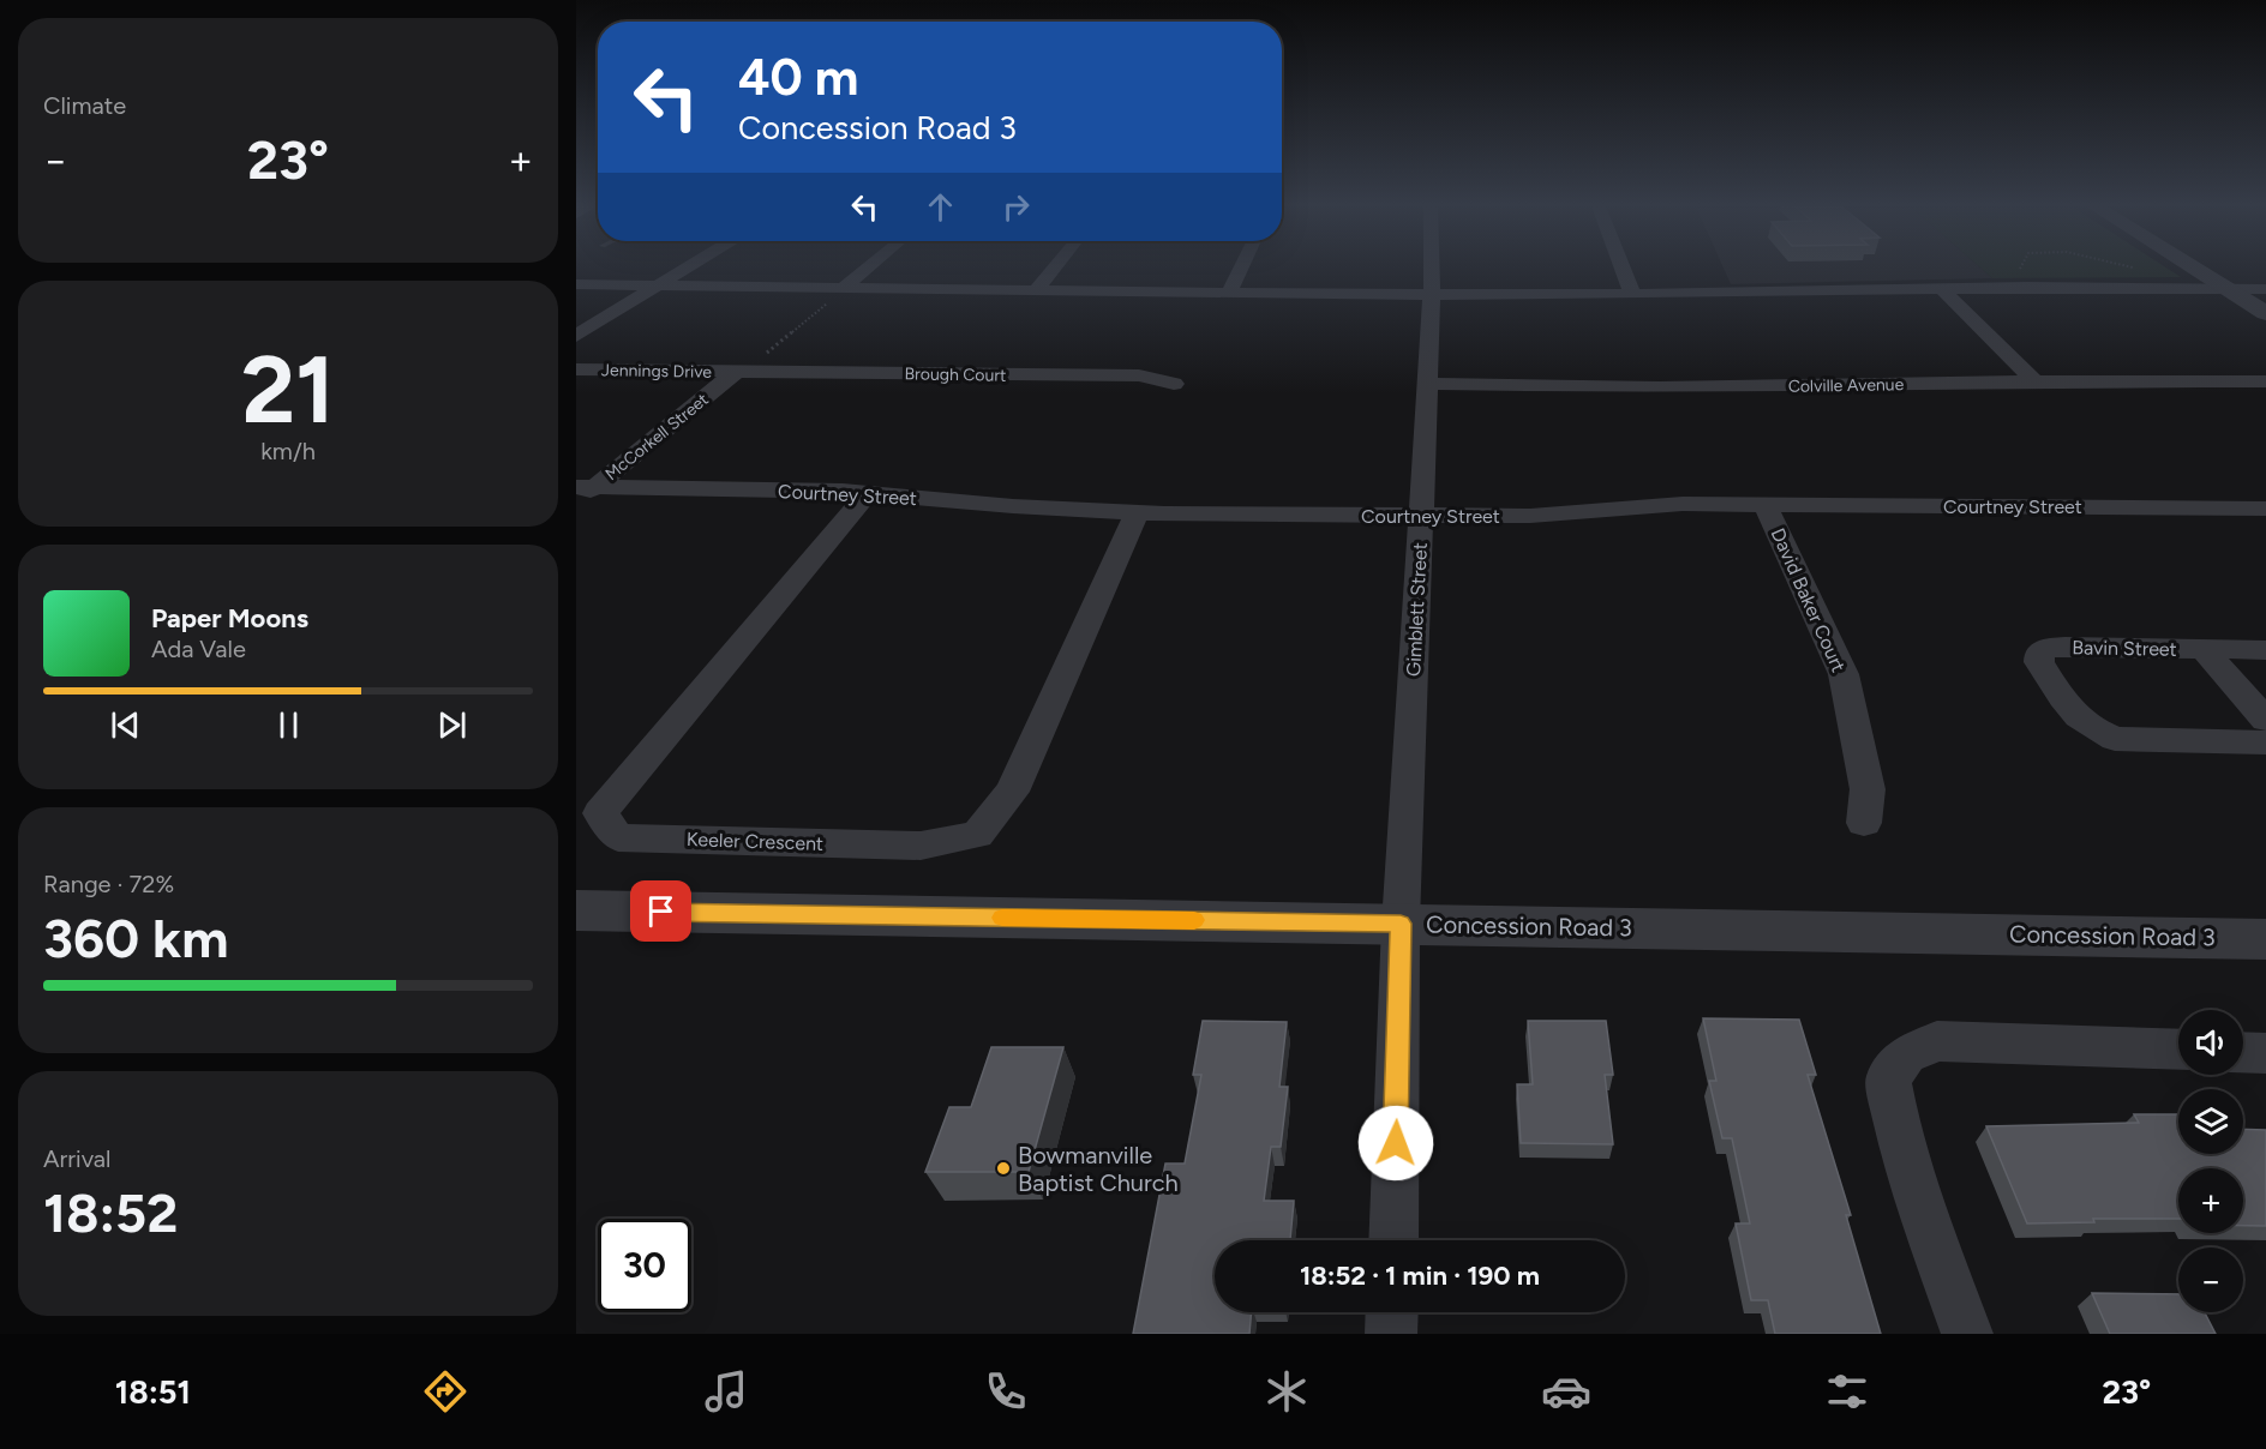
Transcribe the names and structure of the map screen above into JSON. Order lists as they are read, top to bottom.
{
  "streets": {
    "street": [
      "Jennings Drive",
      "Brough Court",
      "Colville Avenue",
      "McCorkell Street",
      "Courtney Street",
      "David Baker Court",
      "Gimblett Street",
      "Bavin Street",
      "Keeler Crescent",
      "Concession Road 3"
    ]
  },
  "crossings": [
    ["Jennings Drive", "Brough Court"],
    ["Jennings Drive", "McCorkell Street"],
    ["Brough Court", "McCorkell Street"],
    ["Colville Avenue", "Gimblett Street"],
    ["McCorkell Street", "Courtney Street"],
    ["Courtney Street", "David Baker Court"],
    ["Courtney Street", "Gimblett Street"],
    ["Courtney Street", "Keeler Crescent"],
    ["Gimblett Street", "Concession Road 3"]
  ],
  "places": ["Bowmanville Baptist Church"],
  "page": {
    "tile": [
      "Climate",
      ["21", "km/h"],
      ["Range · 72%", "360 km"],
      ["Arrival", "18:52"]
    ],
    "turn": ["40 m", "Concession Road 3"],
    "heat": ["−", "23°", "+"],
    "song": ["Paper Moons", "Ada Vale"],
    "map_buttons": ["+", "−"],
    "limit": "30",
    "trip": "18:52 · 1 min · 190 m",
    "tabs": ["18:51", "23°"]
  }
}
